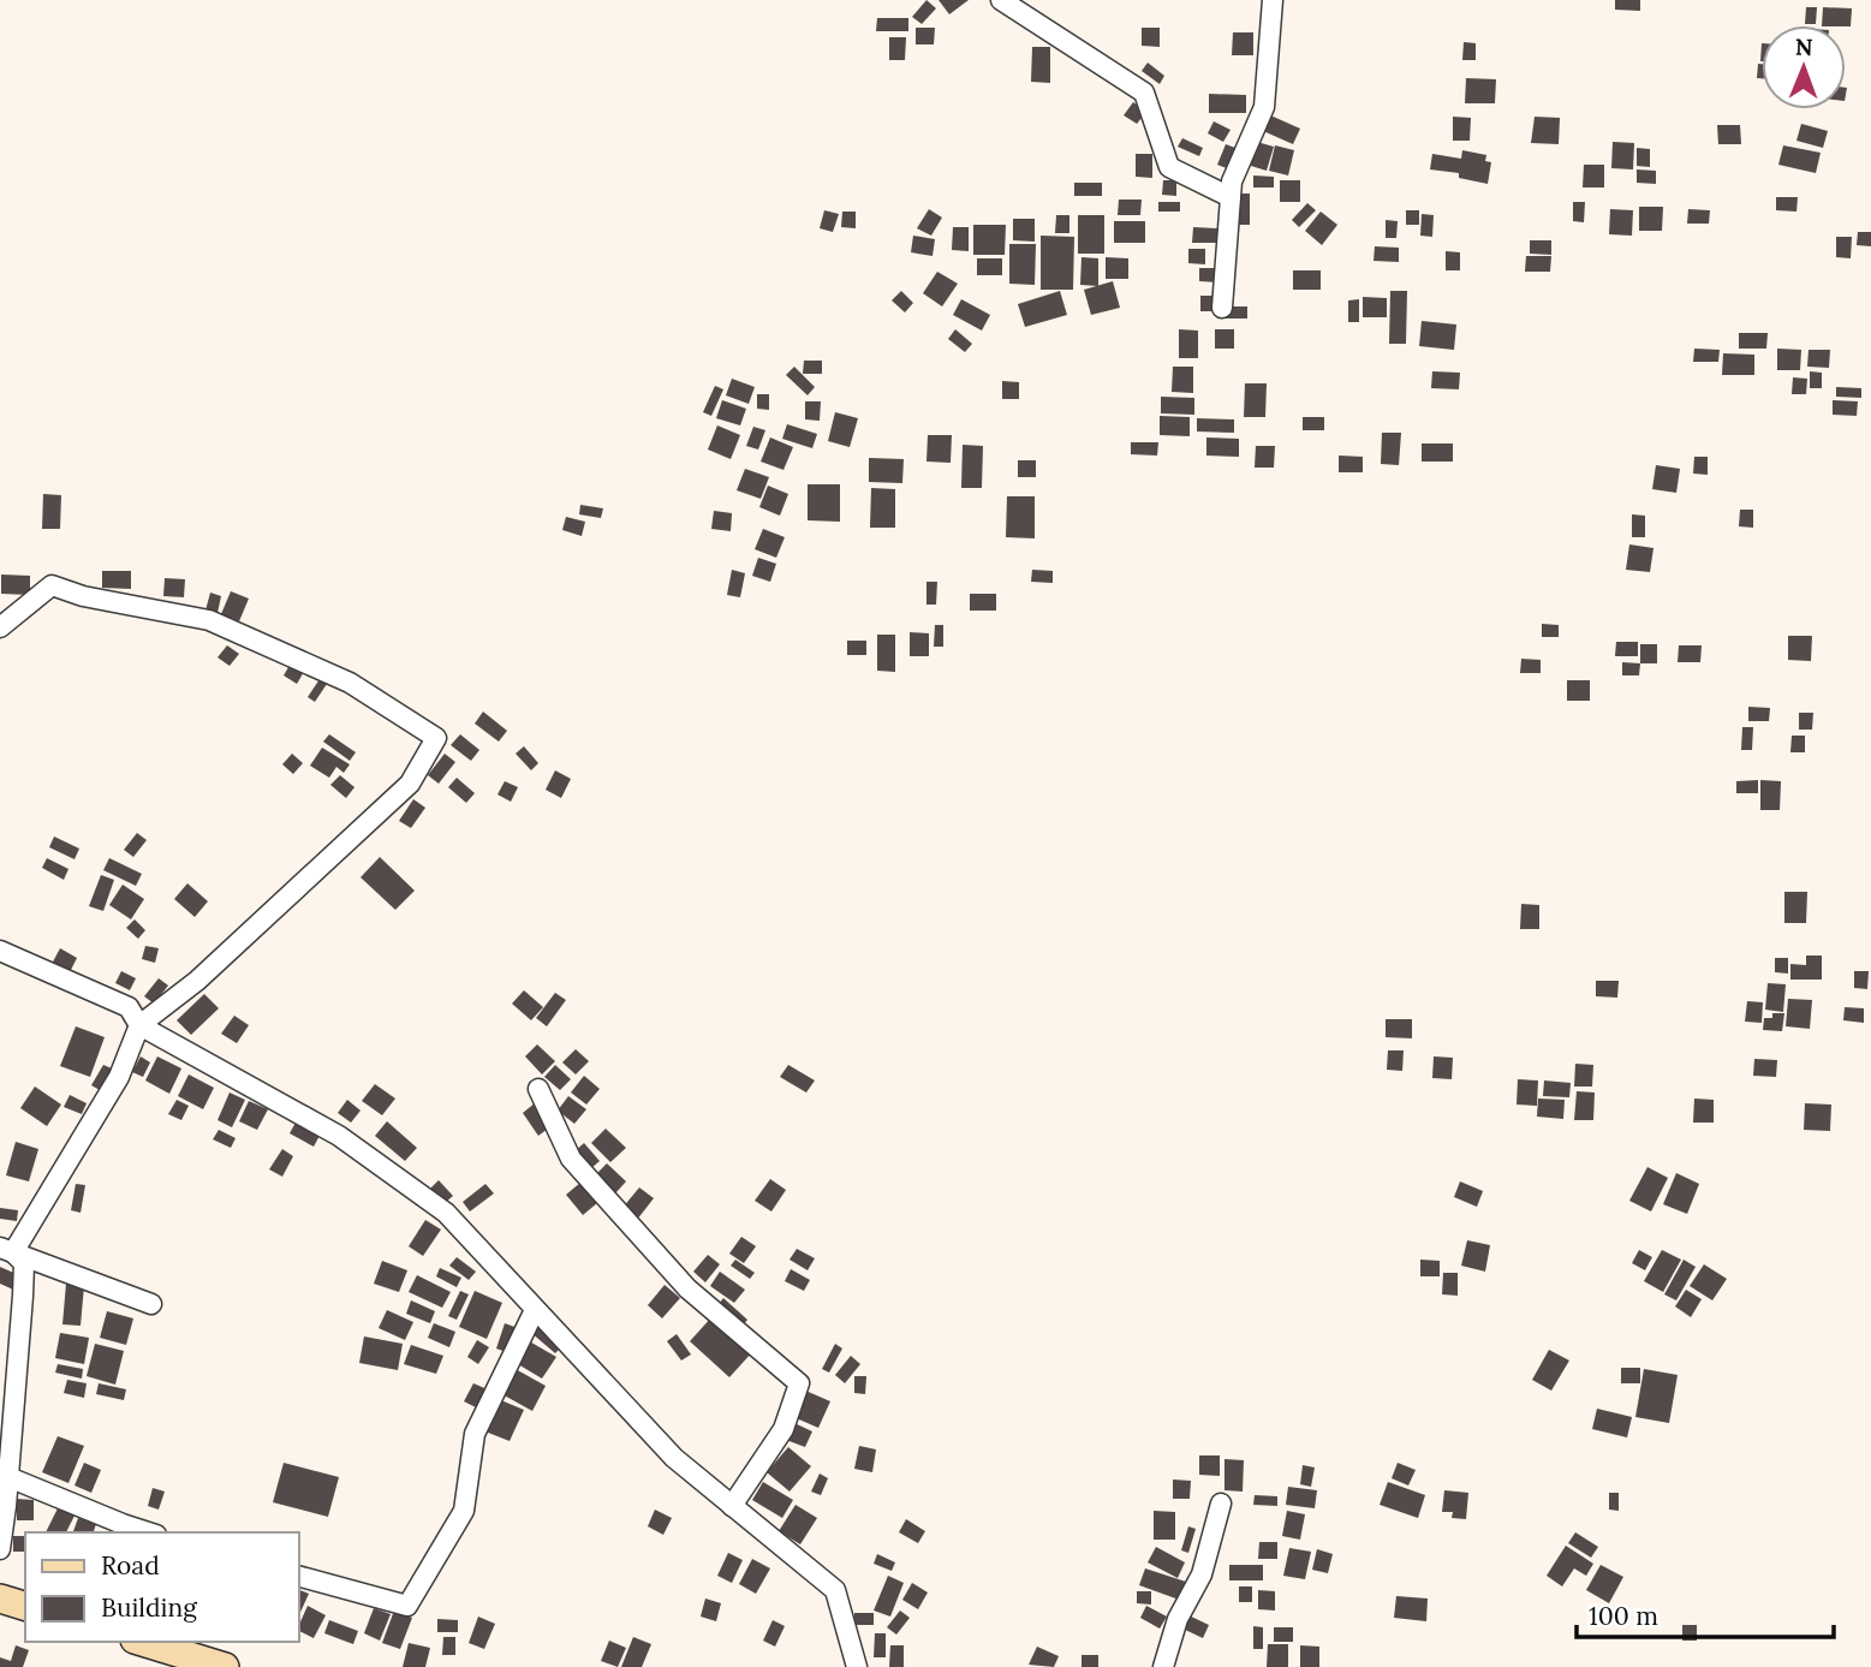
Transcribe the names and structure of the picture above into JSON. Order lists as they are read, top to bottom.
{
  "legend": ["Road", "Building"],
  "scale_bar": "100 m",
  "north": "top"
}
